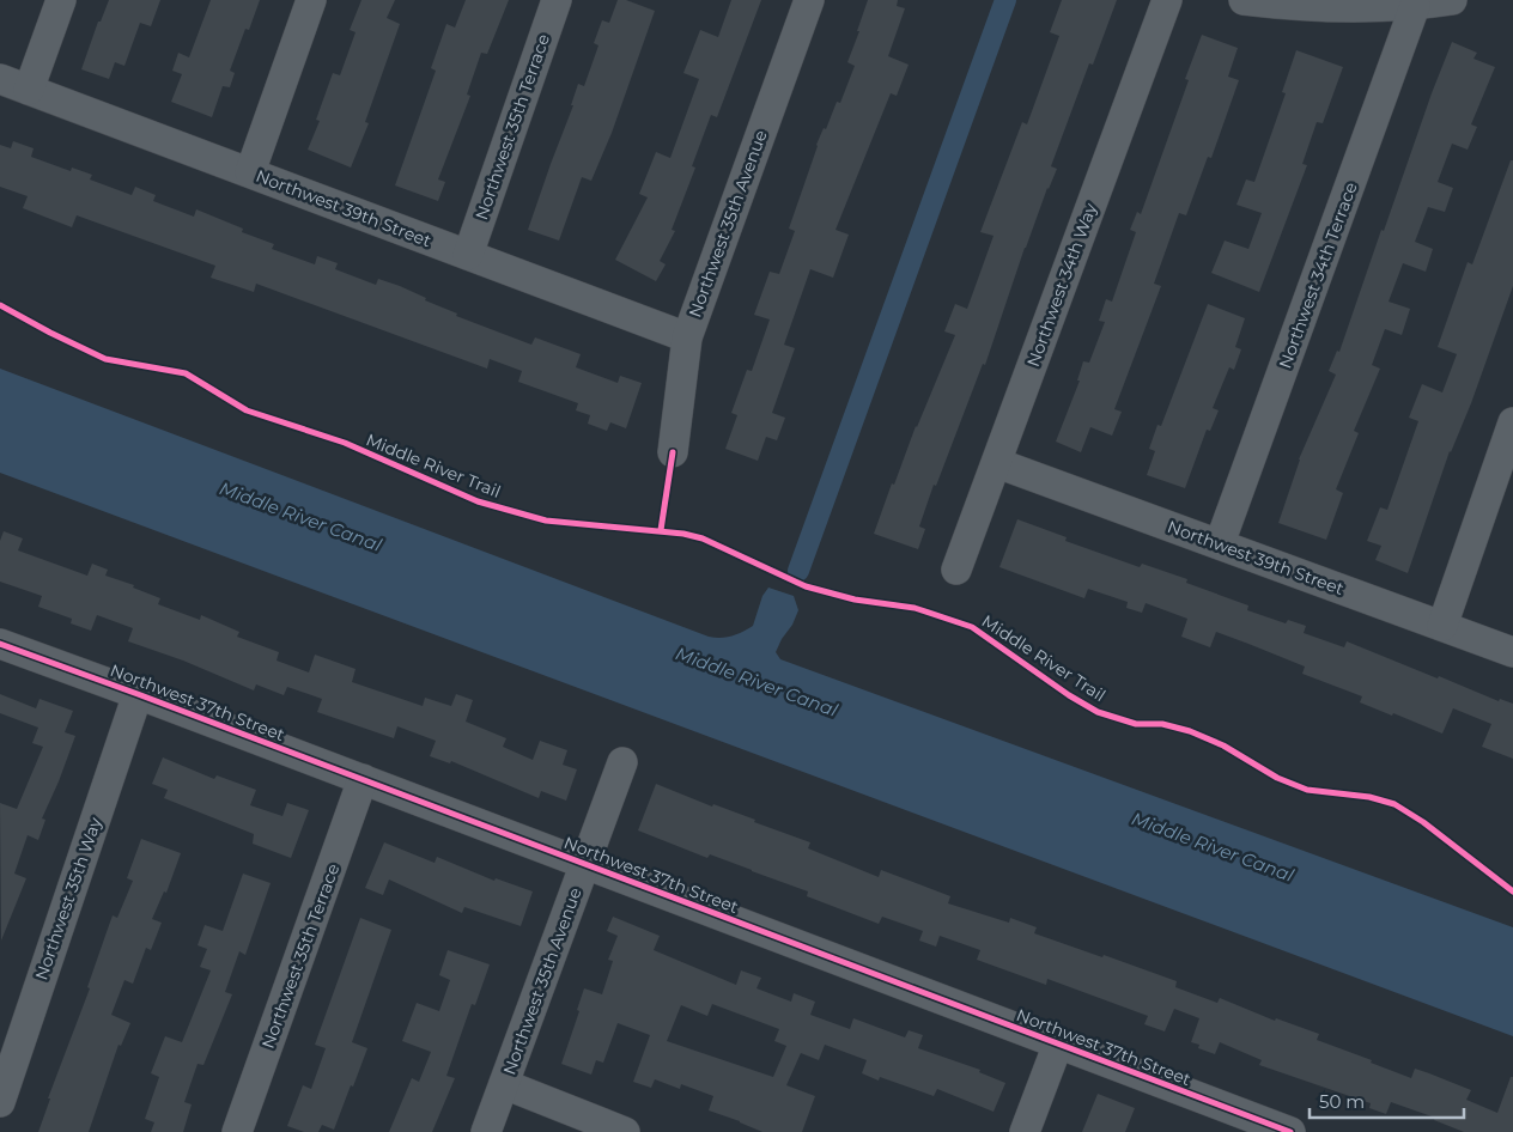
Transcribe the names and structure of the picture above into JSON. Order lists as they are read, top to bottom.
{
  "streets": {
    "street": [
      "Northwest 35th Terrace",
      "Northwest 39th Street",
      "Northwest 35th Avenue",
      "Northwest 34th Terrace",
      "Northwest 34th Way",
      "Northwest 37th Street",
      "Northwest 35th Way"
    ],
    "cycle path": ["Middle River Trail"]
  },
  "crossings": [
    ["Northwest 35th Terrace", "Northwest 39th Street"],
    ["Northwest 35th Terrace", "Northwest 37th Street"],
    ["Northwest 39th Street", "Northwest 35th Avenue"],
    ["Northwest 39th Street", "Northwest 34th Terrace"],
    ["Northwest 39th Street", "Northwest 34th Way"],
    ["Northwest 35th Avenue", "Northwest 37th Street"],
    ["Northwest 37th Street", "Northwest 35th Way"]
  ],
  "water": ["Middle River Canal"],
  "scale_bar": "50 m"
}
